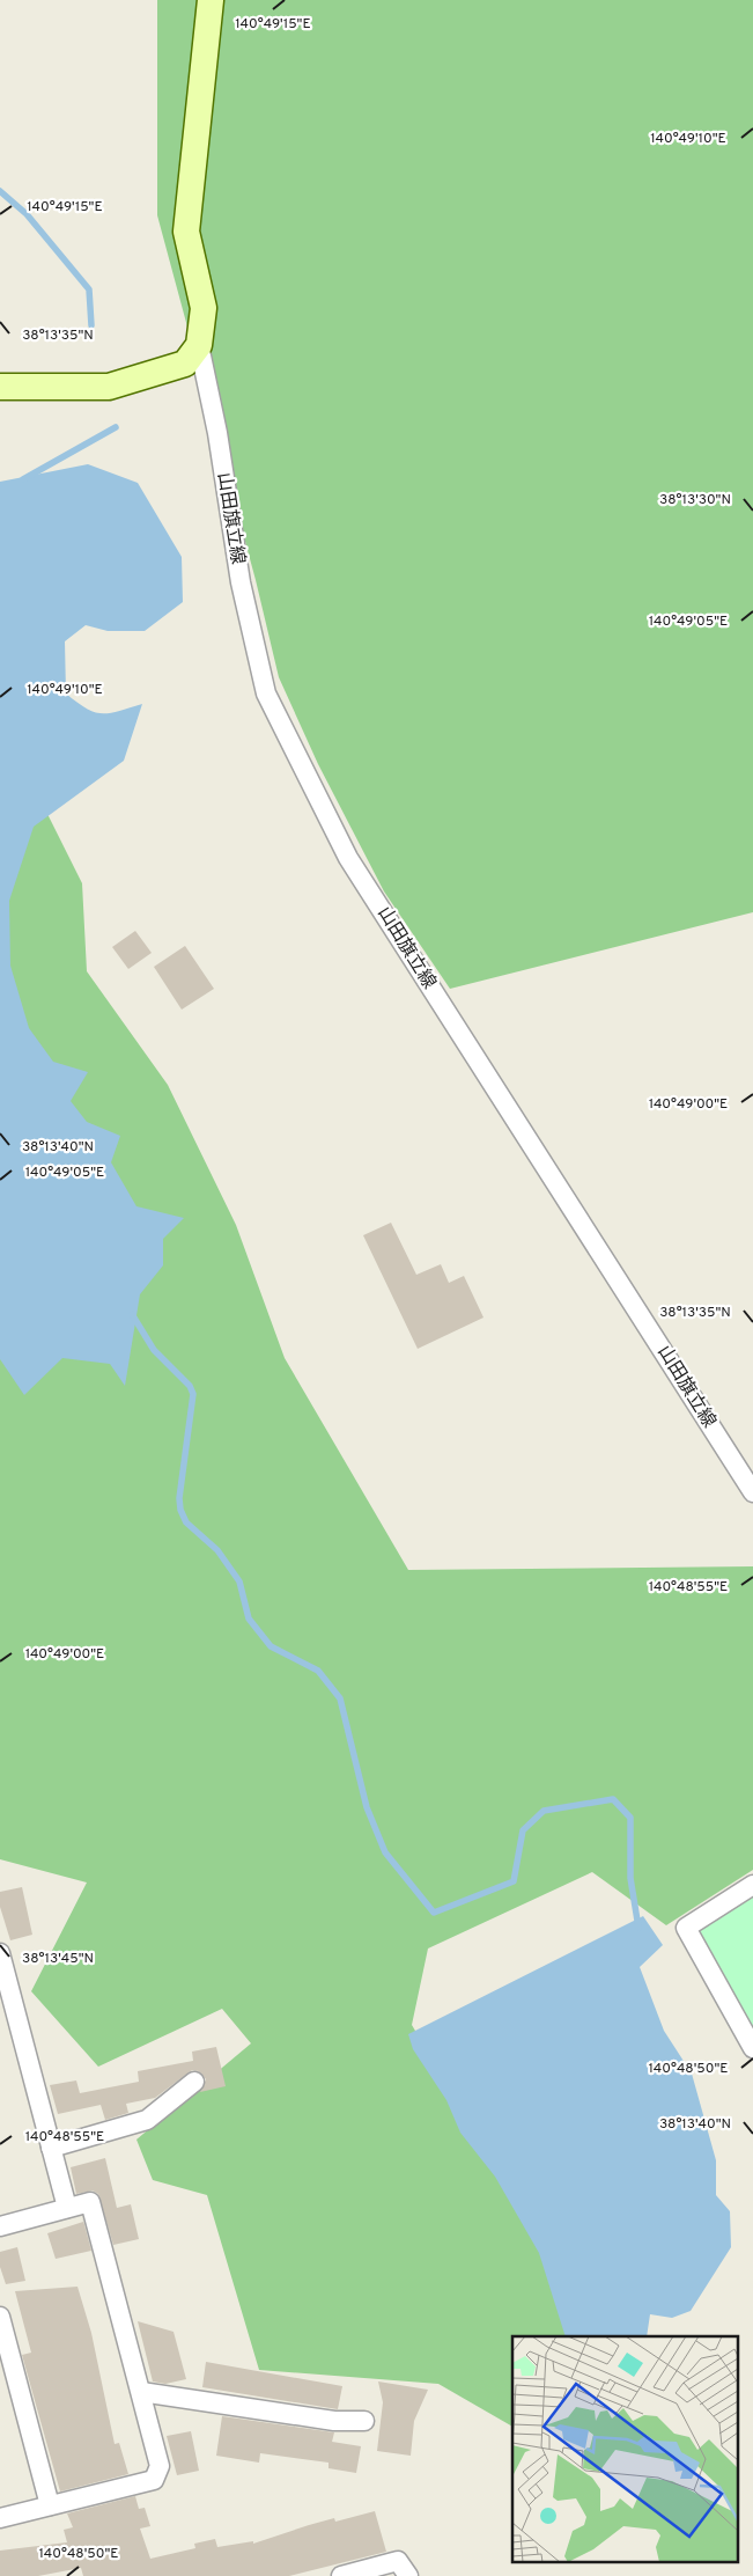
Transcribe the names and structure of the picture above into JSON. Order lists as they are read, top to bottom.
{
  "streets": {
    "street": ["山田旗立線"]
  },
  "coordinates": [
    "140°49'15\"E",
    "140°49'10\"E",
    "38°13'35\"N",
    "38°13'30\"N",
    "140°49'05\"E",
    "140°49'00\"E",
    "38°13'40\"N",
    "140°48'55\"E",
    "38°13'45\"N",
    "140°48'50\"E"
  ]
}
